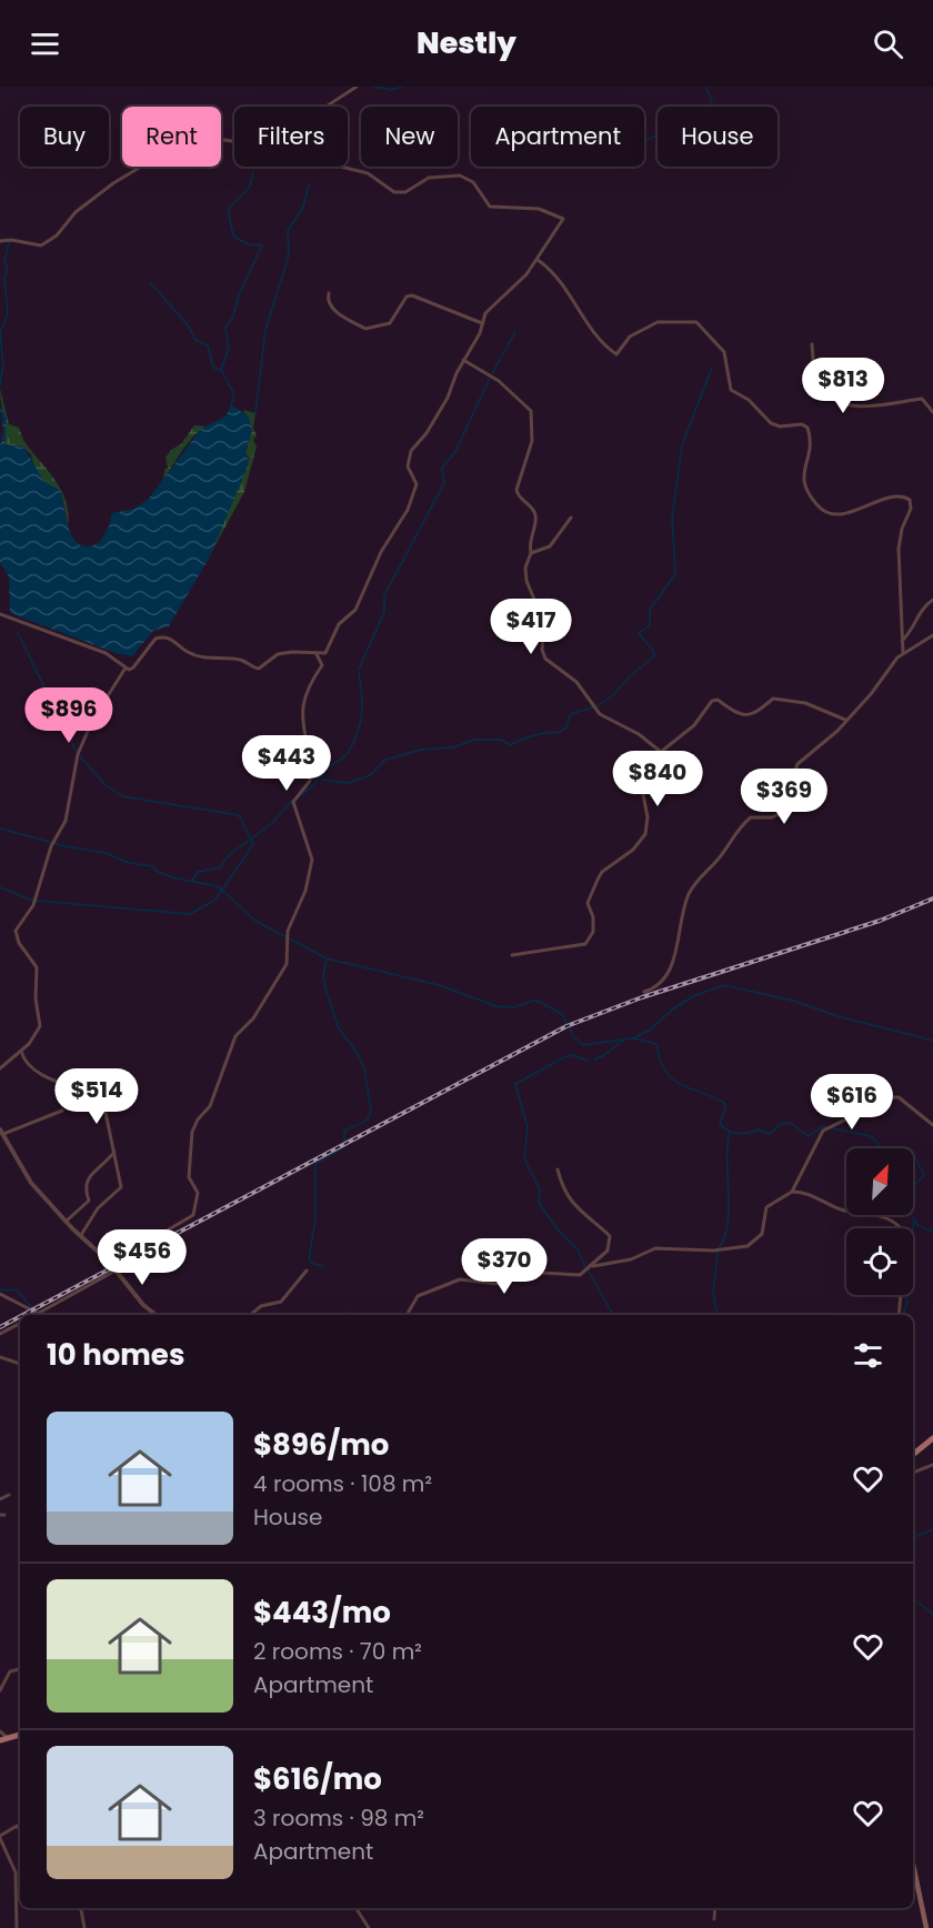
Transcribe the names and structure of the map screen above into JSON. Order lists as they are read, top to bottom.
{
  "north": "top right",
  "page": {
    "header": "Nestly",
    "chip": [
      "Buy",
      "Rent",
      "Filters",
      "New",
      "Apartment",
      "House"
    ],
    "price": [
      "$813",
      "$417",
      "$896",
      "$443",
      "$840",
      "$369",
      "$514",
      "$616",
      "$456",
      "$370"
    ],
    "heading": "10 homes",
    "list": [
      {
        "name": "$896/mo",
        "note": "4 rooms · 108 m² · House"
      },
      {
        "name": "$443/mo",
        "note": "2 rooms · 70 m² · Apartment"
      },
      {
        "name": "$616/mo",
        "note": "3 rooms · 98 m² · Apartment"
      }
    ]
  }
}
